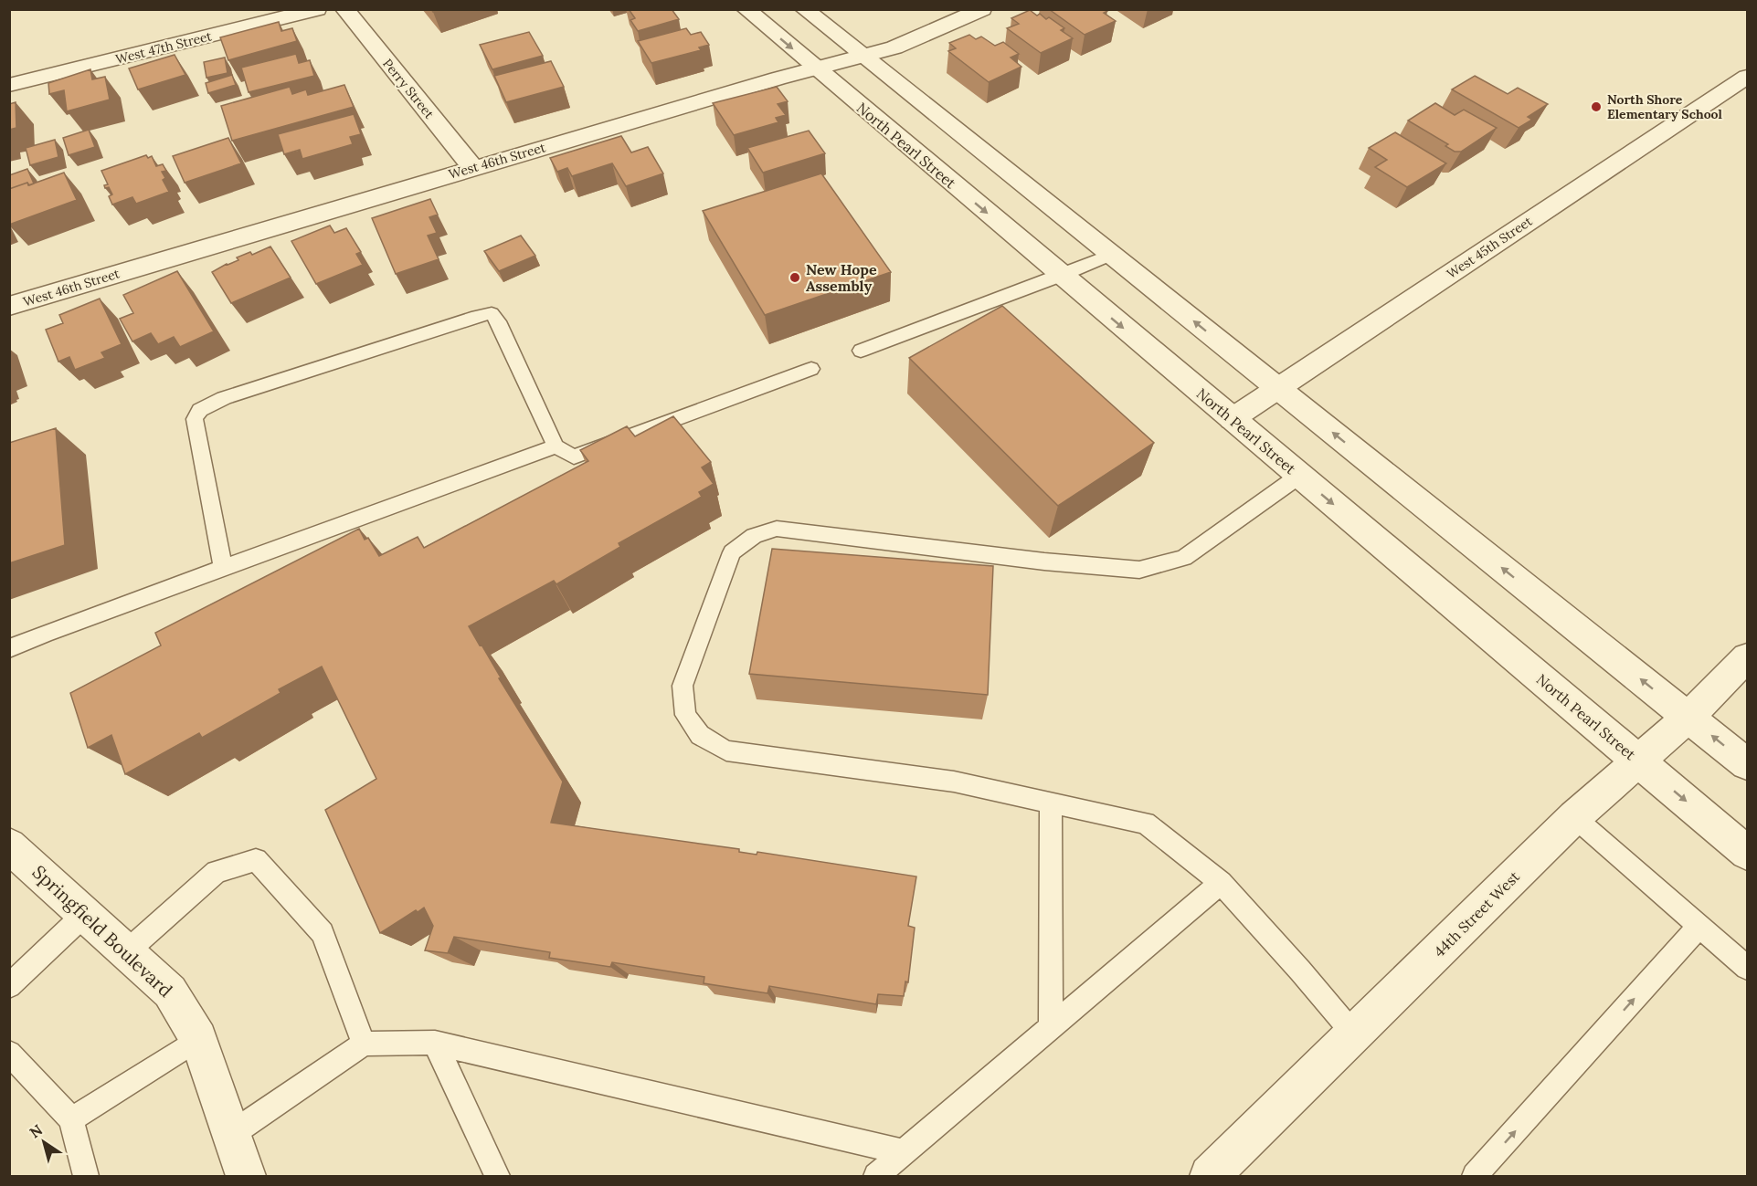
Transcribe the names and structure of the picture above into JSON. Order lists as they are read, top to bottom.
{
  "streets": {
    "street": [
      "West 47th Street",
      "Perry Street",
      "North Pearl Street",
      "West 46th Street",
      "West 45th Street",
      "44th Street West",
      "Springfield Boulevard"
    ]
  },
  "crossings": [
    ["Perry Street", "West 46th Street"],
    ["North Pearl Street", "West 46th Street"],
    ["North Pearl Street", "West 45th Street"],
    ["North Pearl Street", "44th Street West"]
  ],
  "places": ["North Shore Elementary School", "New Hope Assembly"],
  "north": "top left"
}
